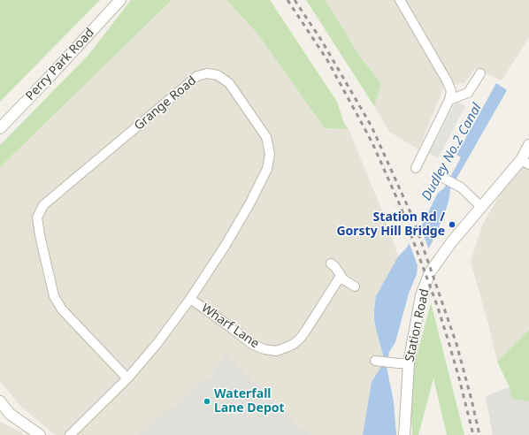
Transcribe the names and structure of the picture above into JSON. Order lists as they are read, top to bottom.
{
  "streets": {
    "street": [
      "Perry Park Road",
      "Grange Road",
      "Station Road",
      "Wharf Lane"
    ]
  },
  "crossings": [
    ["Grange Road", "Wharf Lane"]
  ],
  "water": ["Dudley No.2 Canal"],
  "places": ["Station Rd / Gorsty Hill Bridge", "Waterfall Lane Depot"]
}
